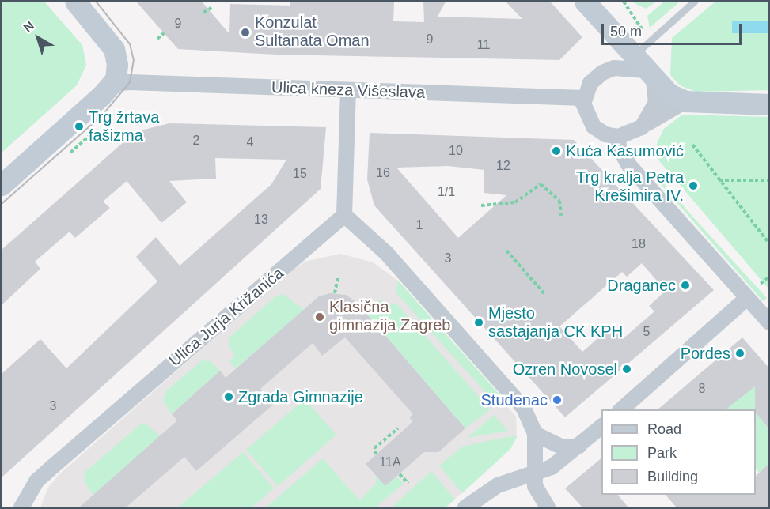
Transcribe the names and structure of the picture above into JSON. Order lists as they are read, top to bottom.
{
  "streets": {
    "street": ["Ulica kneza Višeslava", "Ulica Jurja Križanića"]
  },
  "places": [
    "Konzulat Sultanata Oman",
    "Trg žrtava fašizma",
    "Kuća Kasumović",
    "Trg kralja Petra Krešimira IV.",
    "Draganec",
    "Klasična gimnazija Zagreb",
    "Mjesto sastajanja CK KPH",
    "Pordes",
    "Ozren Novosel",
    "Zgrada Gimnazije",
    "Studenac"
  ],
  "house_numbers": [
    "9",
    "9",
    "11",
    "2",
    "4",
    "10",
    "12",
    "16",
    "15",
    "1/1",
    "13",
    "1",
    "18",
    "3",
    "5",
    "8",
    "3",
    "11A"
  ],
  "legend": ["Road", "Park", "Building"],
  "scale_bar": "50 m",
  "north": "top left"
}
